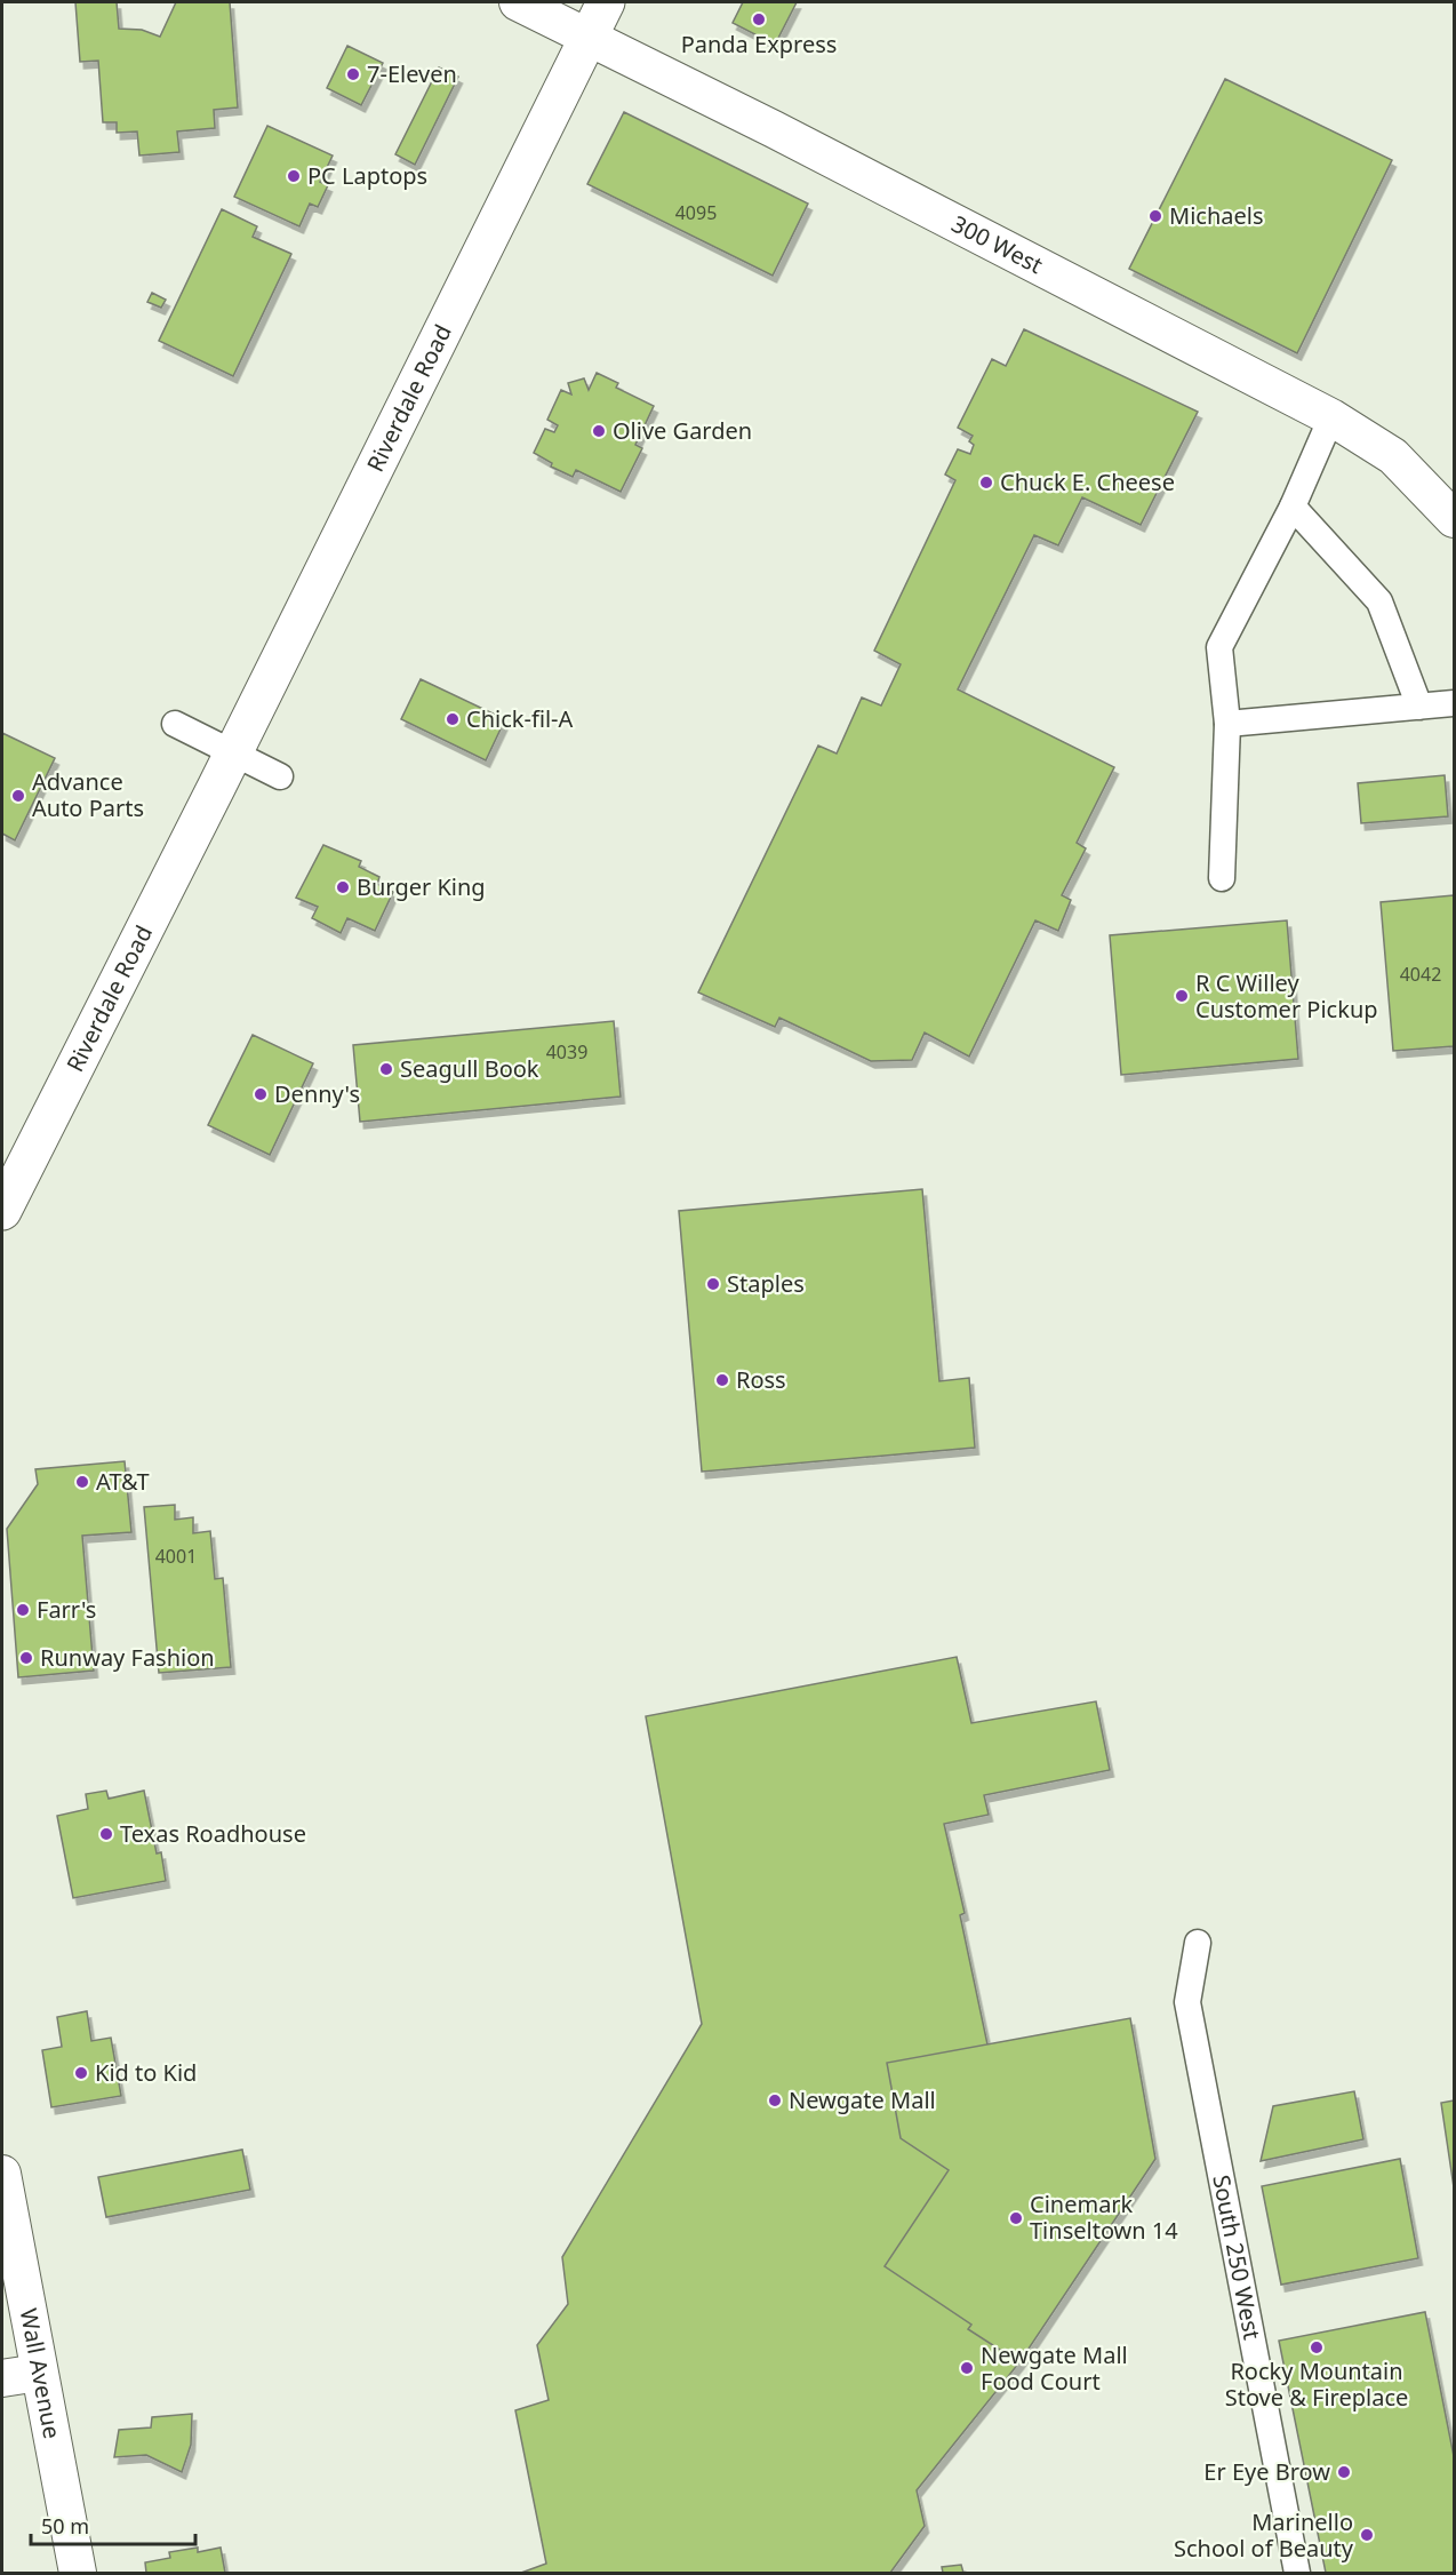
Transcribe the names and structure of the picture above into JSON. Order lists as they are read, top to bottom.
{
  "streets": {
    "main road": ["Riverdale Road"],
    "street": ["300 West", "South 250 West", "Wall Avenue"]
  },
  "crossings": [
    ["300 West", "Riverdale Road"]
  ],
  "places": [
    "Panda Express",
    "7-Eleven",
    "PC Laptops",
    "Michaels",
    "Olive Garden",
    "Chuck E. Cheese",
    "Chick-fil-A",
    "Advance Auto Parts",
    "Burger King",
    "R C Willey Customer Pickup",
    "Seagull Book",
    "Denny's",
    "Staples",
    "Ross",
    "AT&T",
    "Farr's",
    "Runway Fashion",
    "Texas Roadhouse",
    "Kid to Kid",
    "Newgate Mall",
    "Cinemark Tinseltown 14",
    "Rocky Mountain Stove & Fireplace",
    "Newgate Mall Food Court",
    "Er Eye Brow",
    "Marinello School of Beauty"
  ],
  "house_numbers": [
    "4095",
    "4042",
    "4039",
    "4001"
  ],
  "scale_bar": "50 m"
}
